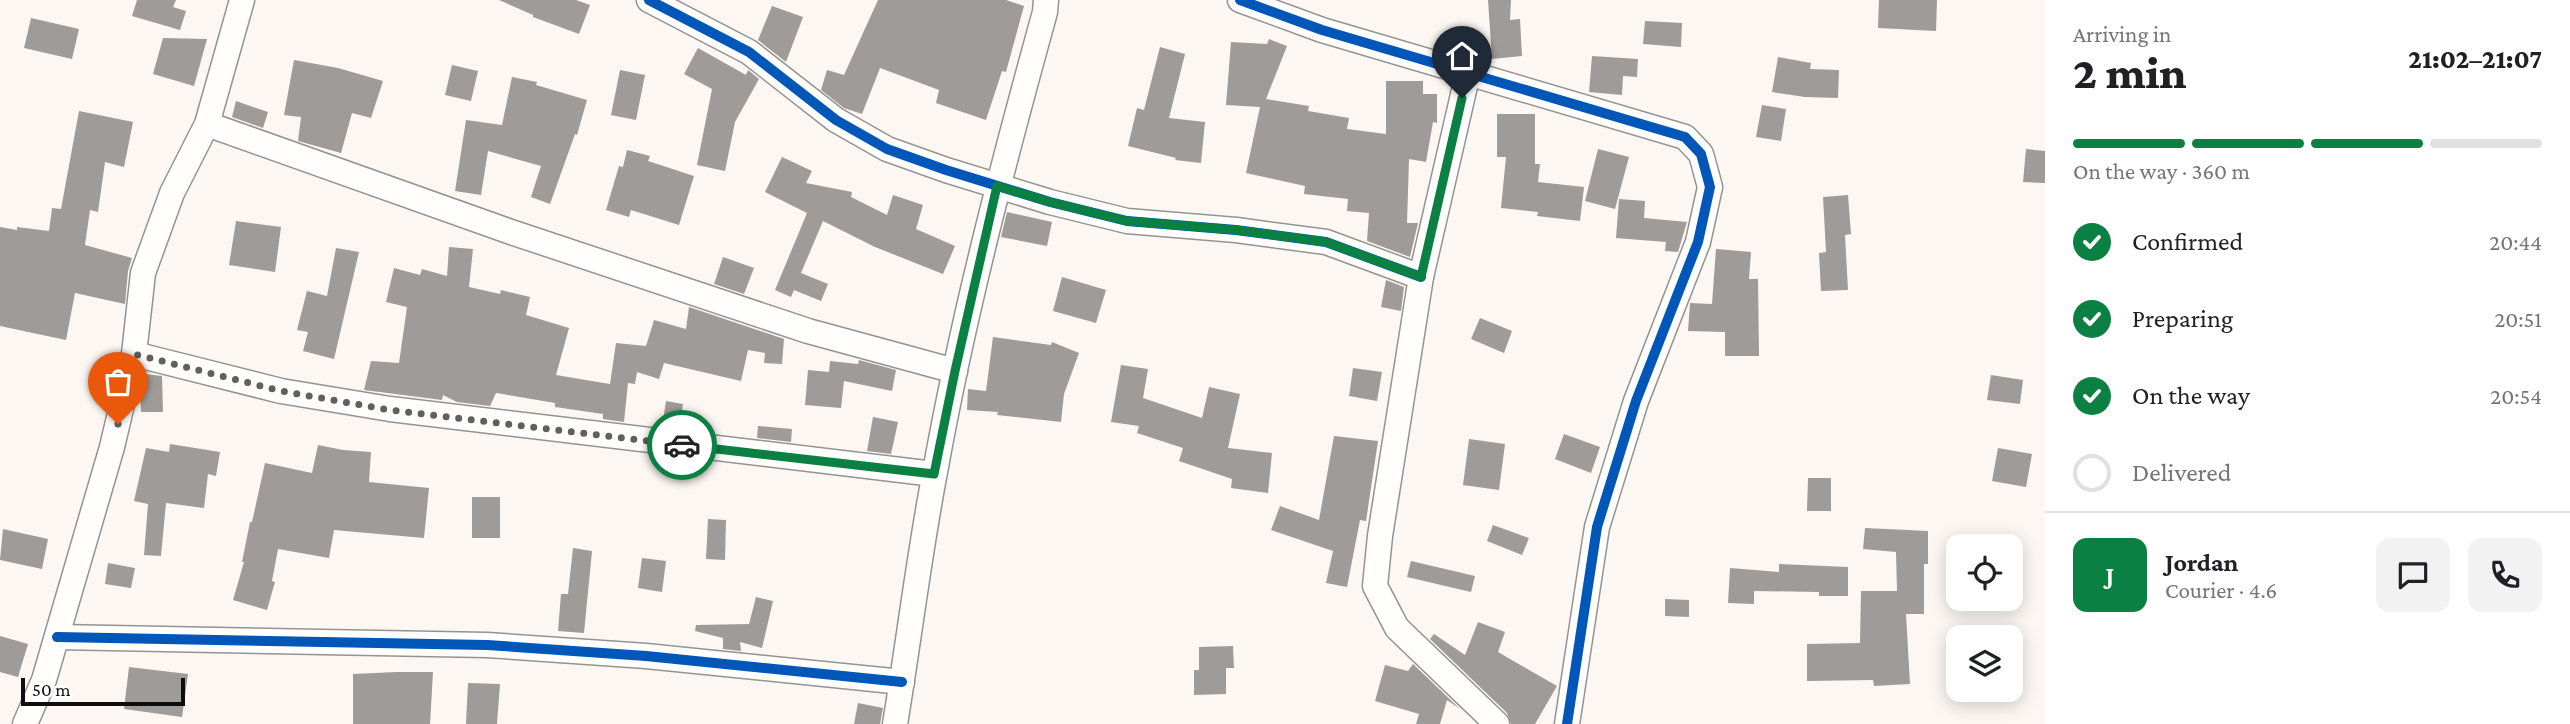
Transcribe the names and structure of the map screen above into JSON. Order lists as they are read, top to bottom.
{
  "scale_bar": "50 m",
  "page": {
    "heading": ["2 min", "Arriving in", "21:02–21:07"],
    "panel": ["Jordan", "Courier · 4.6"],
    "bar": "On the way · 360 m",
    "list": [
      ["Confirmed", "20:44"],
      ["Preparing", "20:51"],
      ["On the way", "20:54"],
      "Delivered"
    ],
    "round": "J",
    "scale": "50 m"
  }
}
